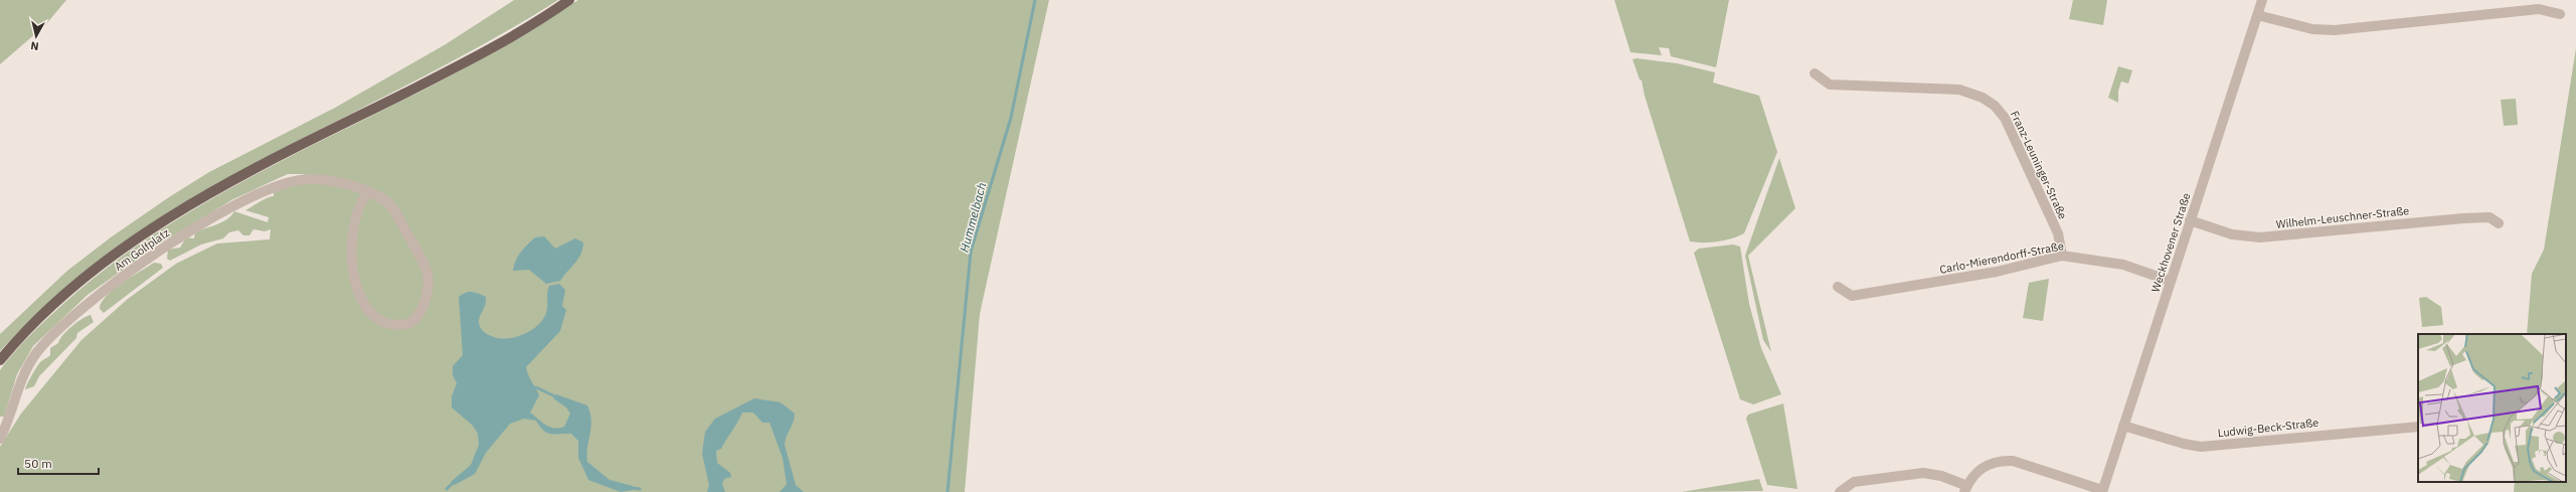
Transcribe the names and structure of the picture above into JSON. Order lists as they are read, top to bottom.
{
  "streets": {
    "street": [
      "Franz-Leuninger-Straße",
      "Wilhelm-Leuschner-Straße",
      "Weckhovener Straße",
      "Am Golfplatz",
      "Carlo-Mierendorff-Straße",
      "Ludwig-Beck-Straße"
    ]
  },
  "crossings": [
    ["Franz-Leuninger-Straße", "Carlo-Mierendorff-Straße"],
    ["Wilhelm-Leuschner-Straße", "Weckhovener Straße"],
    ["Weckhovener Straße", "Carlo-Mierendorff-Straße"],
    ["Weckhovener Straße", "Ludwig-Beck-Straße"]
  ],
  "water": ["Hummelbach"],
  "scale_bar": "50 m",
  "north": "bottom"
}
